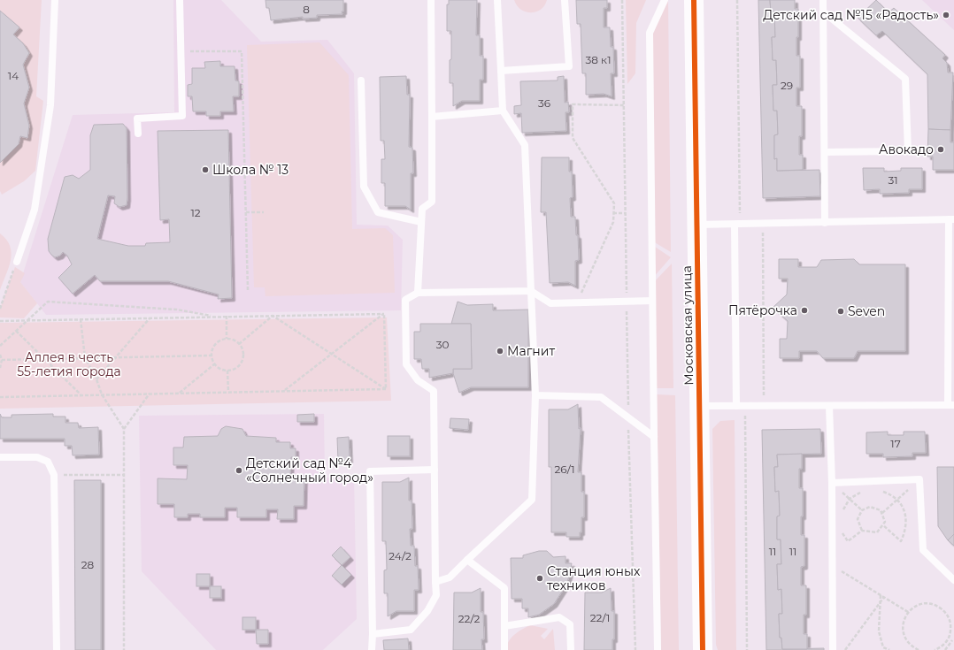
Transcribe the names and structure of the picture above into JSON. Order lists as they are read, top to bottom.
{
  "streets": {
    "street": ["Московская улица"]
  },
  "parks": ["Аллея в честь 55-летия города"],
  "places": [
    "Детский сад №15 «Радость»",
    "Авокадо",
    "Школа № 13",
    "Пятёрочка",
    "Seven",
    "Магнит",
    "Детский сад №4 «Солнечный город»",
    "Станция юных техников"
  ],
  "house_numbers": [
    "8",
    "38 к1",
    "14",
    "29",
    "36",
    "31",
    "12",
    "30",
    "17",
    "26/1",
    "11",
    "11",
    "24/2",
    "28",
    "22/1",
    "22/2"
  ]
}
